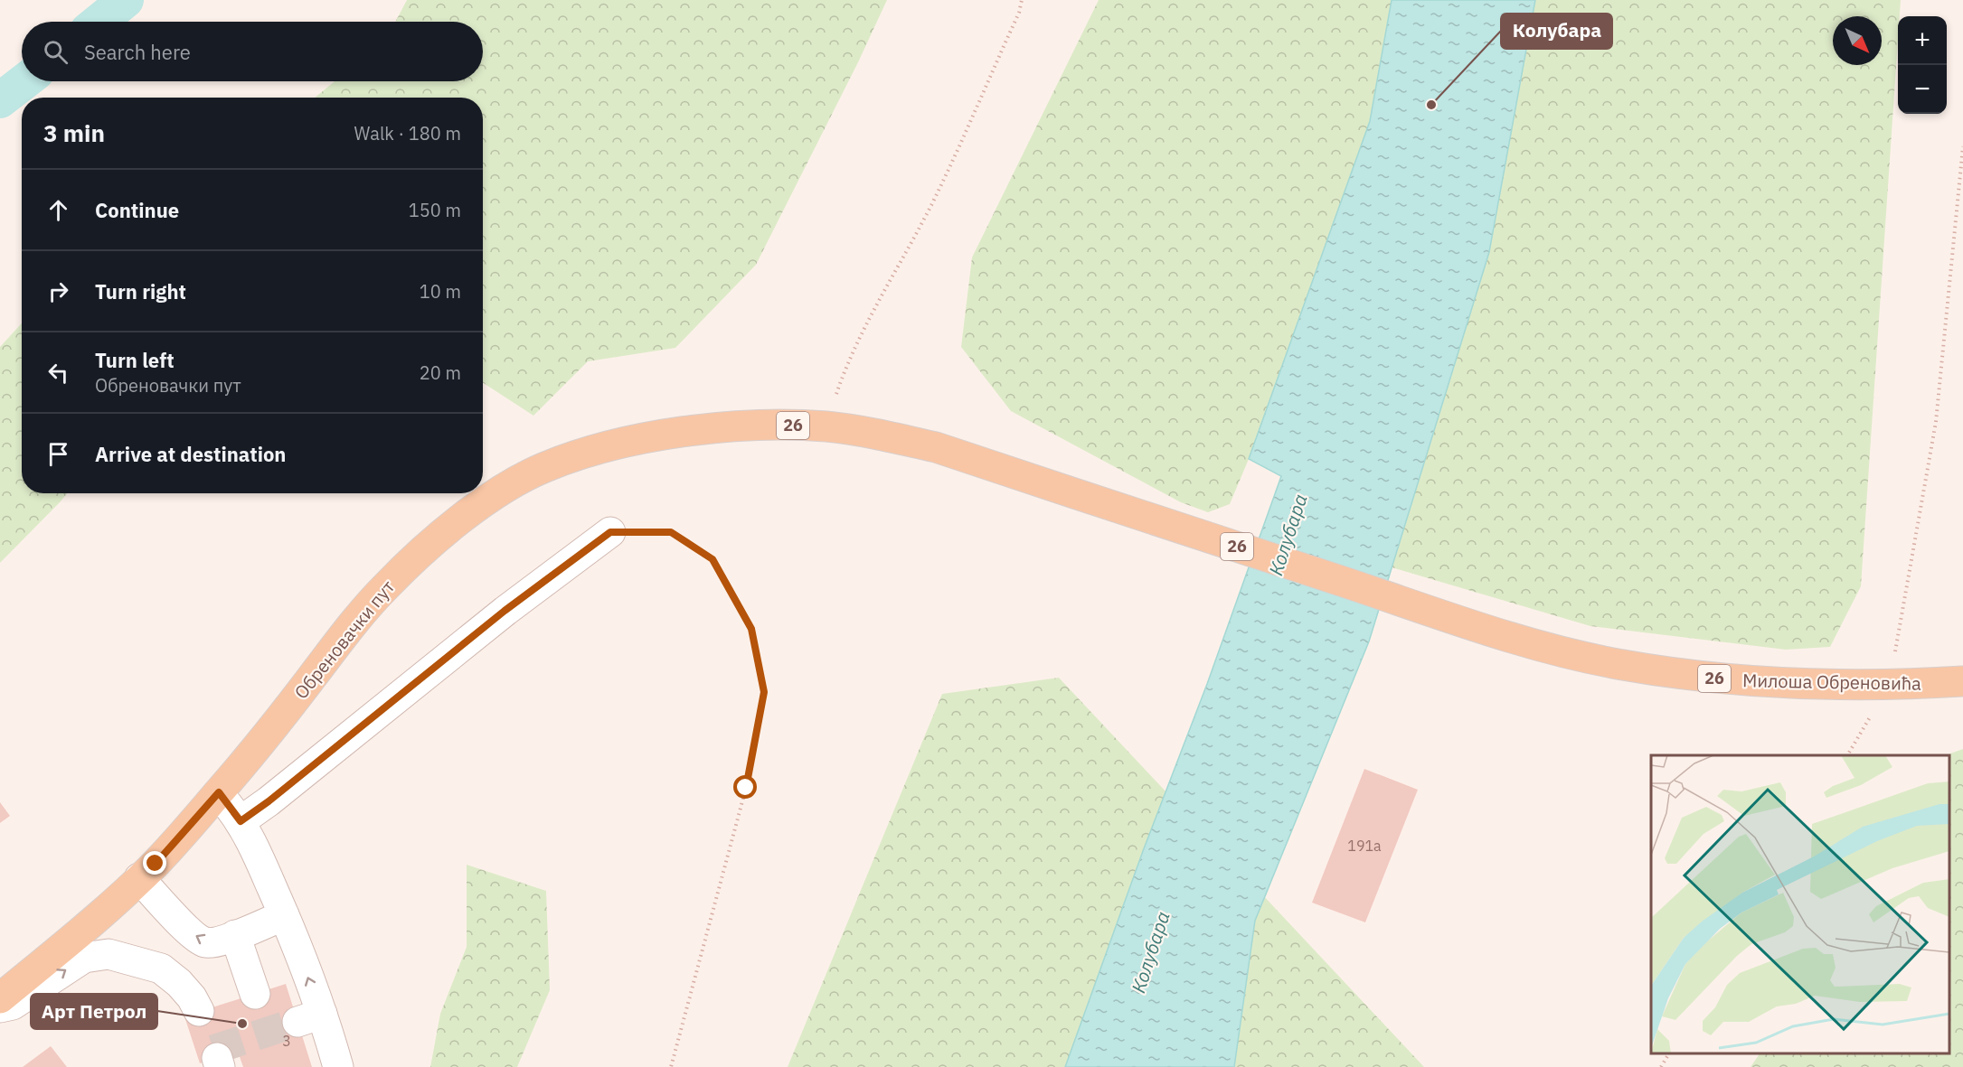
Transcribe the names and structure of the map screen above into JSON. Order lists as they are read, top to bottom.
{
  "streets": {
    "main road": ["26", "Обреновачки пут", "Милоша Обреновића"]
  },
  "crossings": [
    ["Обреновачки пут", "Милоша Обреновића"]
  ],
  "water": ["Колубара"],
  "places": ["Колубара", "Арт Петрол"],
  "house_numbers": ["191a", "3"],
  "north": "bottom right",
  "page": {
    "map_buttons": ["+", "−"],
    "search": "Search here",
    "heading": ["3 min", "Walk · 180 m"],
    "list": [
      ["Continue", "150 m"],
      ["Turn right", "10 m"],
      ["Turn left", "Обреновачки пут", "20 m"],
      "Arrive at destination"
    ]
  }
}
